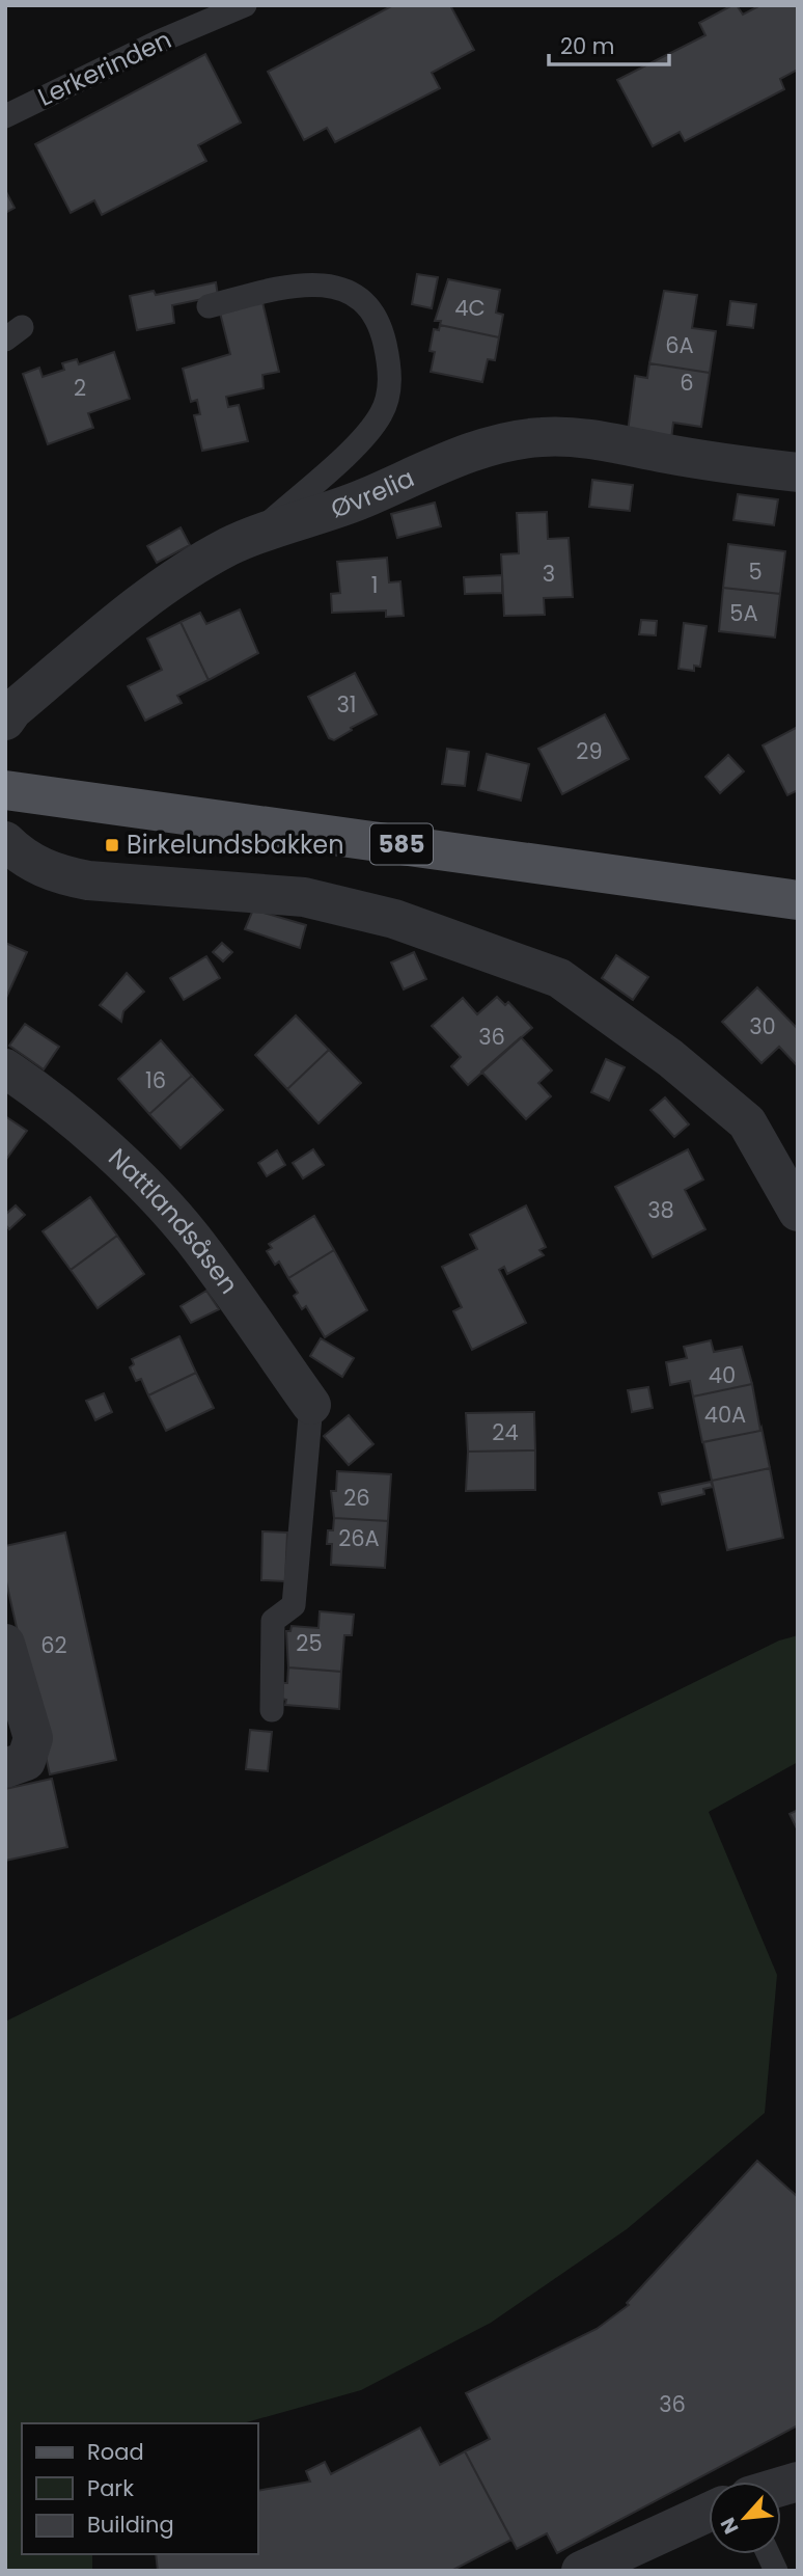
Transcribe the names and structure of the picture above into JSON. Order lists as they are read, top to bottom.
{
  "streets": {
    "main road": ["585"],
    "street": ["Øvrelia", "Nattlandsåsen"],
    "lane": ["Lerkerinden"]
  },
  "places": {
    "transit": ["Birkelundsbakken"]
  },
  "house_numbers": [
    "4C",
    "6A",
    "6",
    "2",
    "5",
    "3",
    "1",
    "5A",
    "31",
    "29",
    "30",
    "36",
    "16",
    "38",
    "40",
    "40A",
    "24",
    "26",
    "26A",
    "25",
    "62",
    "36"
  ],
  "legend": ["Road", "Park", "Building"],
  "scale_bar": "20 m",
  "north": "bottom left"
}
